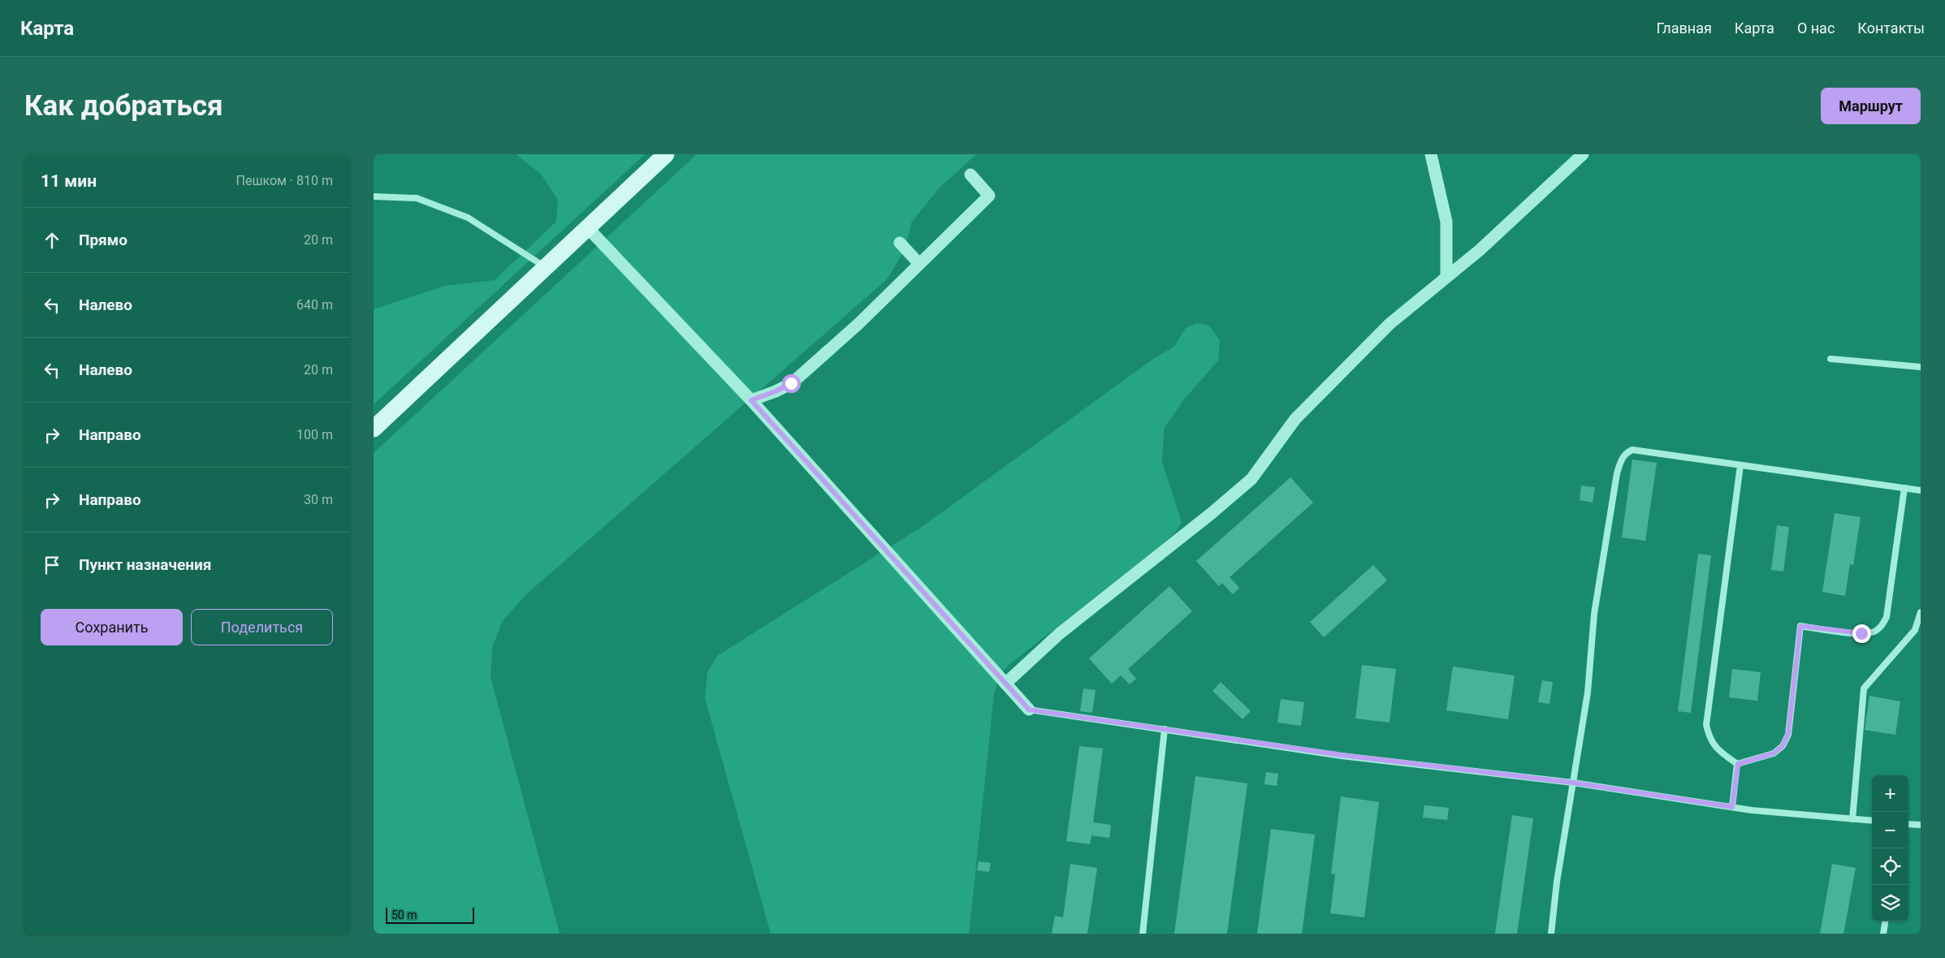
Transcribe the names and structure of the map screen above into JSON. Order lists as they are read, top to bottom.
{
  "scale_bar": "50 m",
  "page": {
    "header": "Карта",
    "nav": [
      "Главная",
      "Карта",
      "О нас",
      "Контакты"
    ],
    "buttons": [
      "Маршрут",
      ["Сохранить", "Поделиться"]
    ],
    "title": "Как добраться",
    "heading": ["11 мин", "Пешком · 810 m"],
    "list": [
      ["Прямо", "20 m"],
      ["Налево", "640 m"],
      ["Налево", "20 m"],
      ["Направо", "100 m"],
      ["Направо", "30 m"],
      "Пункт назначения"
    ],
    "map_buttons": ["+", "−"],
    "scale": "50 m"
  }
}
